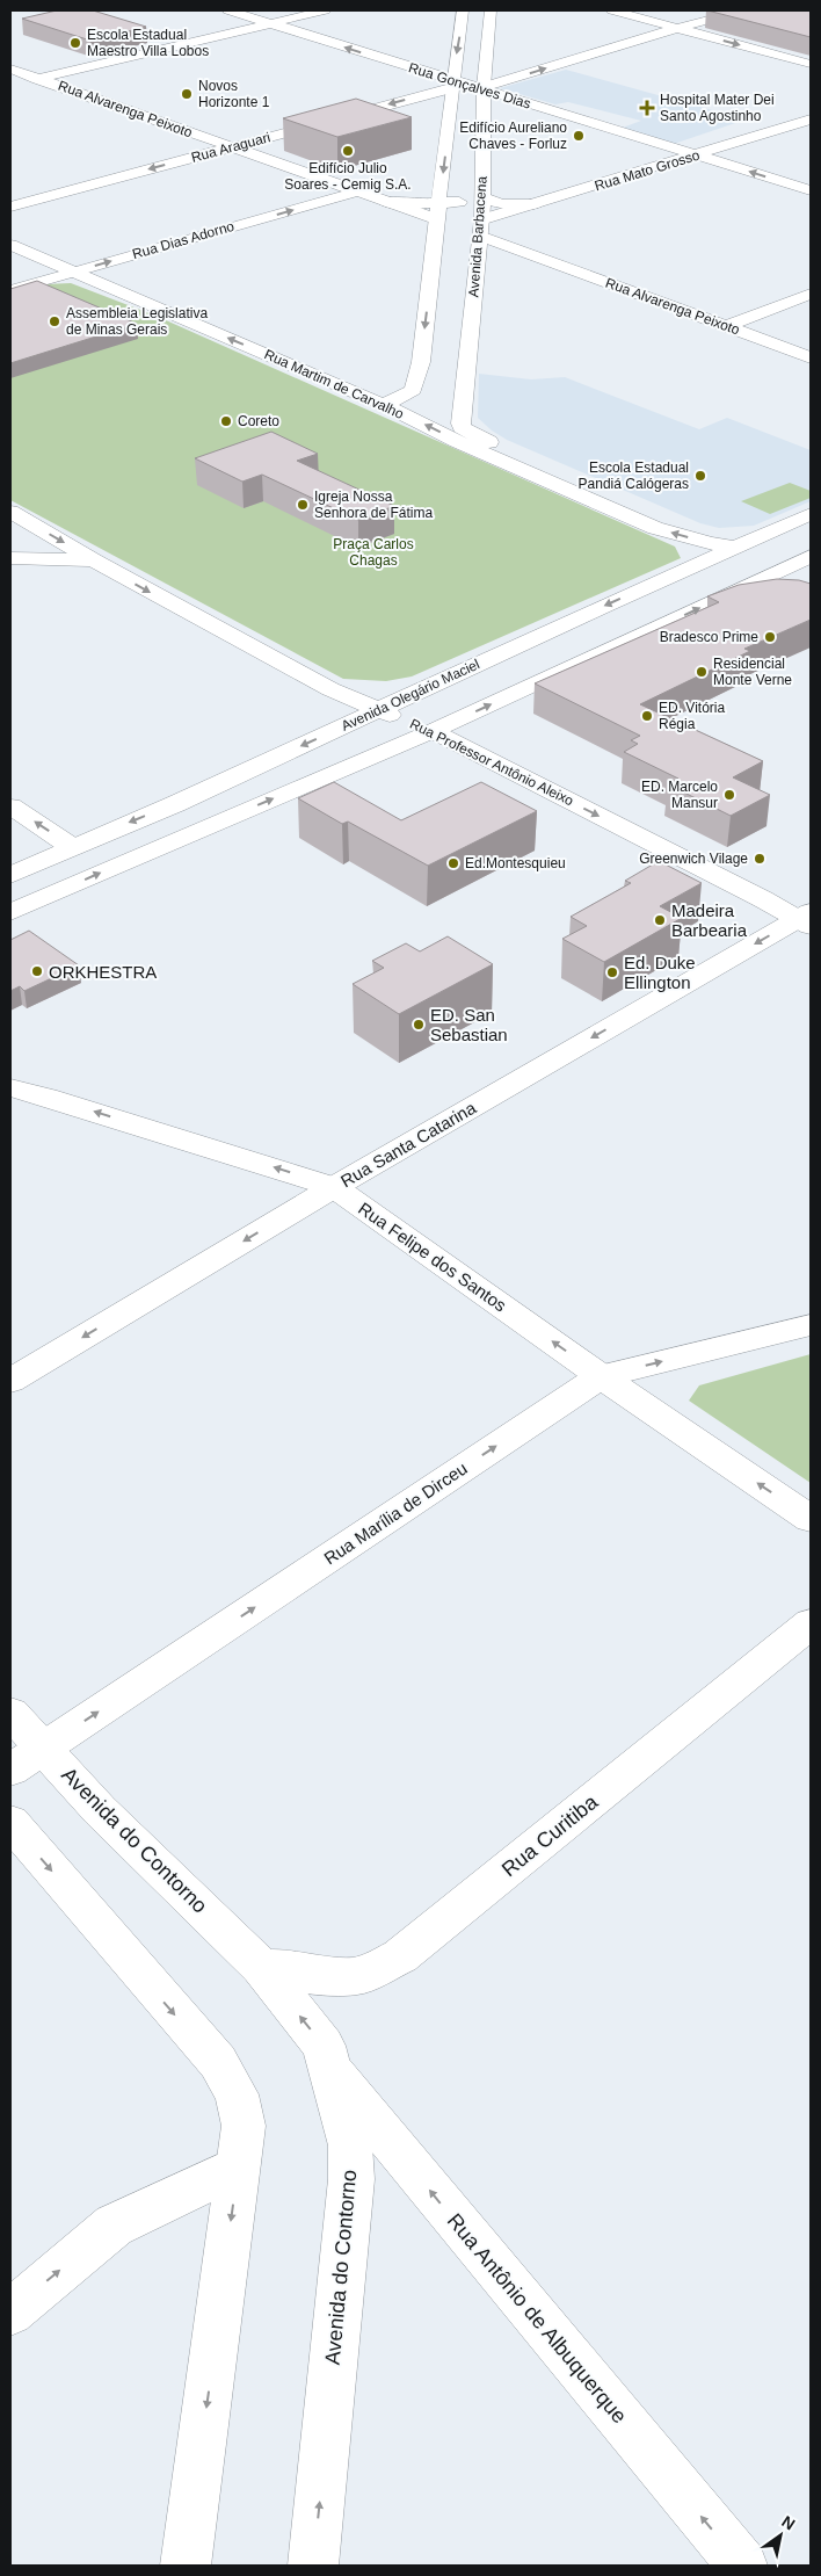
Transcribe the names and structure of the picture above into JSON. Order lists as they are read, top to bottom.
{
  "streets": {
    "street": [
      "Rua Gonçalves Dias",
      "Rua Alvarenga Peixoto",
      "Rua Araguari",
      "Rua Mato Grosso",
      "Avenida Barbacena",
      "Rua Dias Adorno",
      "Rua Martim de Carvalho",
      "Avenida Olegário Maciel",
      "Rua Professor Antônio Aleixo",
      "Rua Santa Catarina",
      "Rua Felipe dos Santos",
      "Rua Marília de Dirceu",
      "Rua Curitiba",
      "Avenida do Contorno",
      "Rua Antônio de Albuquerque"
    ]
  },
  "crossings": [
    ["Rua Gonçalves Dias", "Rua Araguari"],
    ["Rua Gonçalves Dias", "Rua Mato Grosso"],
    ["Rua Gonçalves Dias", "Avenida Barbacena"],
    ["Rua Alvarenga Peixoto", "Rua Araguari"],
    ["Rua Alvarenga Peixoto", "Rua Mato Grosso"],
    ["Rua Alvarenga Peixoto", "Avenida Barbacena"],
    ["Rua Alvarenga Peixoto", "Rua Dias Adorno"],
    ["Rua Araguari", "Avenida Barbacena"],
    ["Rua Mato Grosso", "Avenida Barbacena"],
    ["Avenida Barbacena", "Rua Martim de Carvalho"],
    ["Rua Dias Adorno", "Rua Martim de Carvalho"],
    ["Rua Martim de Carvalho", "Avenida Olegário Maciel"],
    ["Avenida Olegário Maciel", "Rua Professor Antônio Aleixo"],
    ["Rua Professor Antônio Aleixo", "Rua Santa Catarina"],
    ["Rua Santa Catarina", "Rua Felipe dos Santos"],
    ["Rua Felipe dos Santos", "Rua Marília de Dirceu"],
    ["Rua Marília de Dirceu", "Avenida do Contorno"],
    ["Rua Curitiba", "Avenida do Contorno"],
    ["Avenida do Contorno", "Rua Antônio de Albuquerque"]
  ],
  "one_way": [
    "Rua Gonçalves Dias",
    "Rua Martim de Carvalho",
    "Rua Professor Antônio Aleixo",
    "Rua Santa Catarina",
    "Rua Felipe dos Santos",
    "Rua Marília de Dirceu",
    "Rua Antônio de Albuquerque"
  ],
  "parks": ["Praça Carlos Chagas"],
  "places": {
    "other": [
      "Escola Estadual Maestro Villa Lobos",
      "Novos Horizonte 1",
      "Edifício Aureliano Chaves - Forluz",
      "Edifício Julio Soares - Cemig S.A.",
      "Assembleia Legislativa de Minas Gerais",
      "Coreto",
      "Escola Estadual Pandiá Calógeras",
      "Igreja Nossa Senhora de Fátima",
      "Bradesco Prime",
      "Residencial Monte Verne",
      "ED. Vitória Régia",
      "ED. Marcelo Mansur",
      "Greenwich Vilage",
      "Ed.Montesquieu",
      "Madeira Barbearia",
      "ORKHESTRA",
      "Ed. Duke Ellington",
      "ED. San Sebastian"
    ],
    "health": ["Hospital Mater Dei Santo Agostinho"]
  },
  "north": "top right"
}
